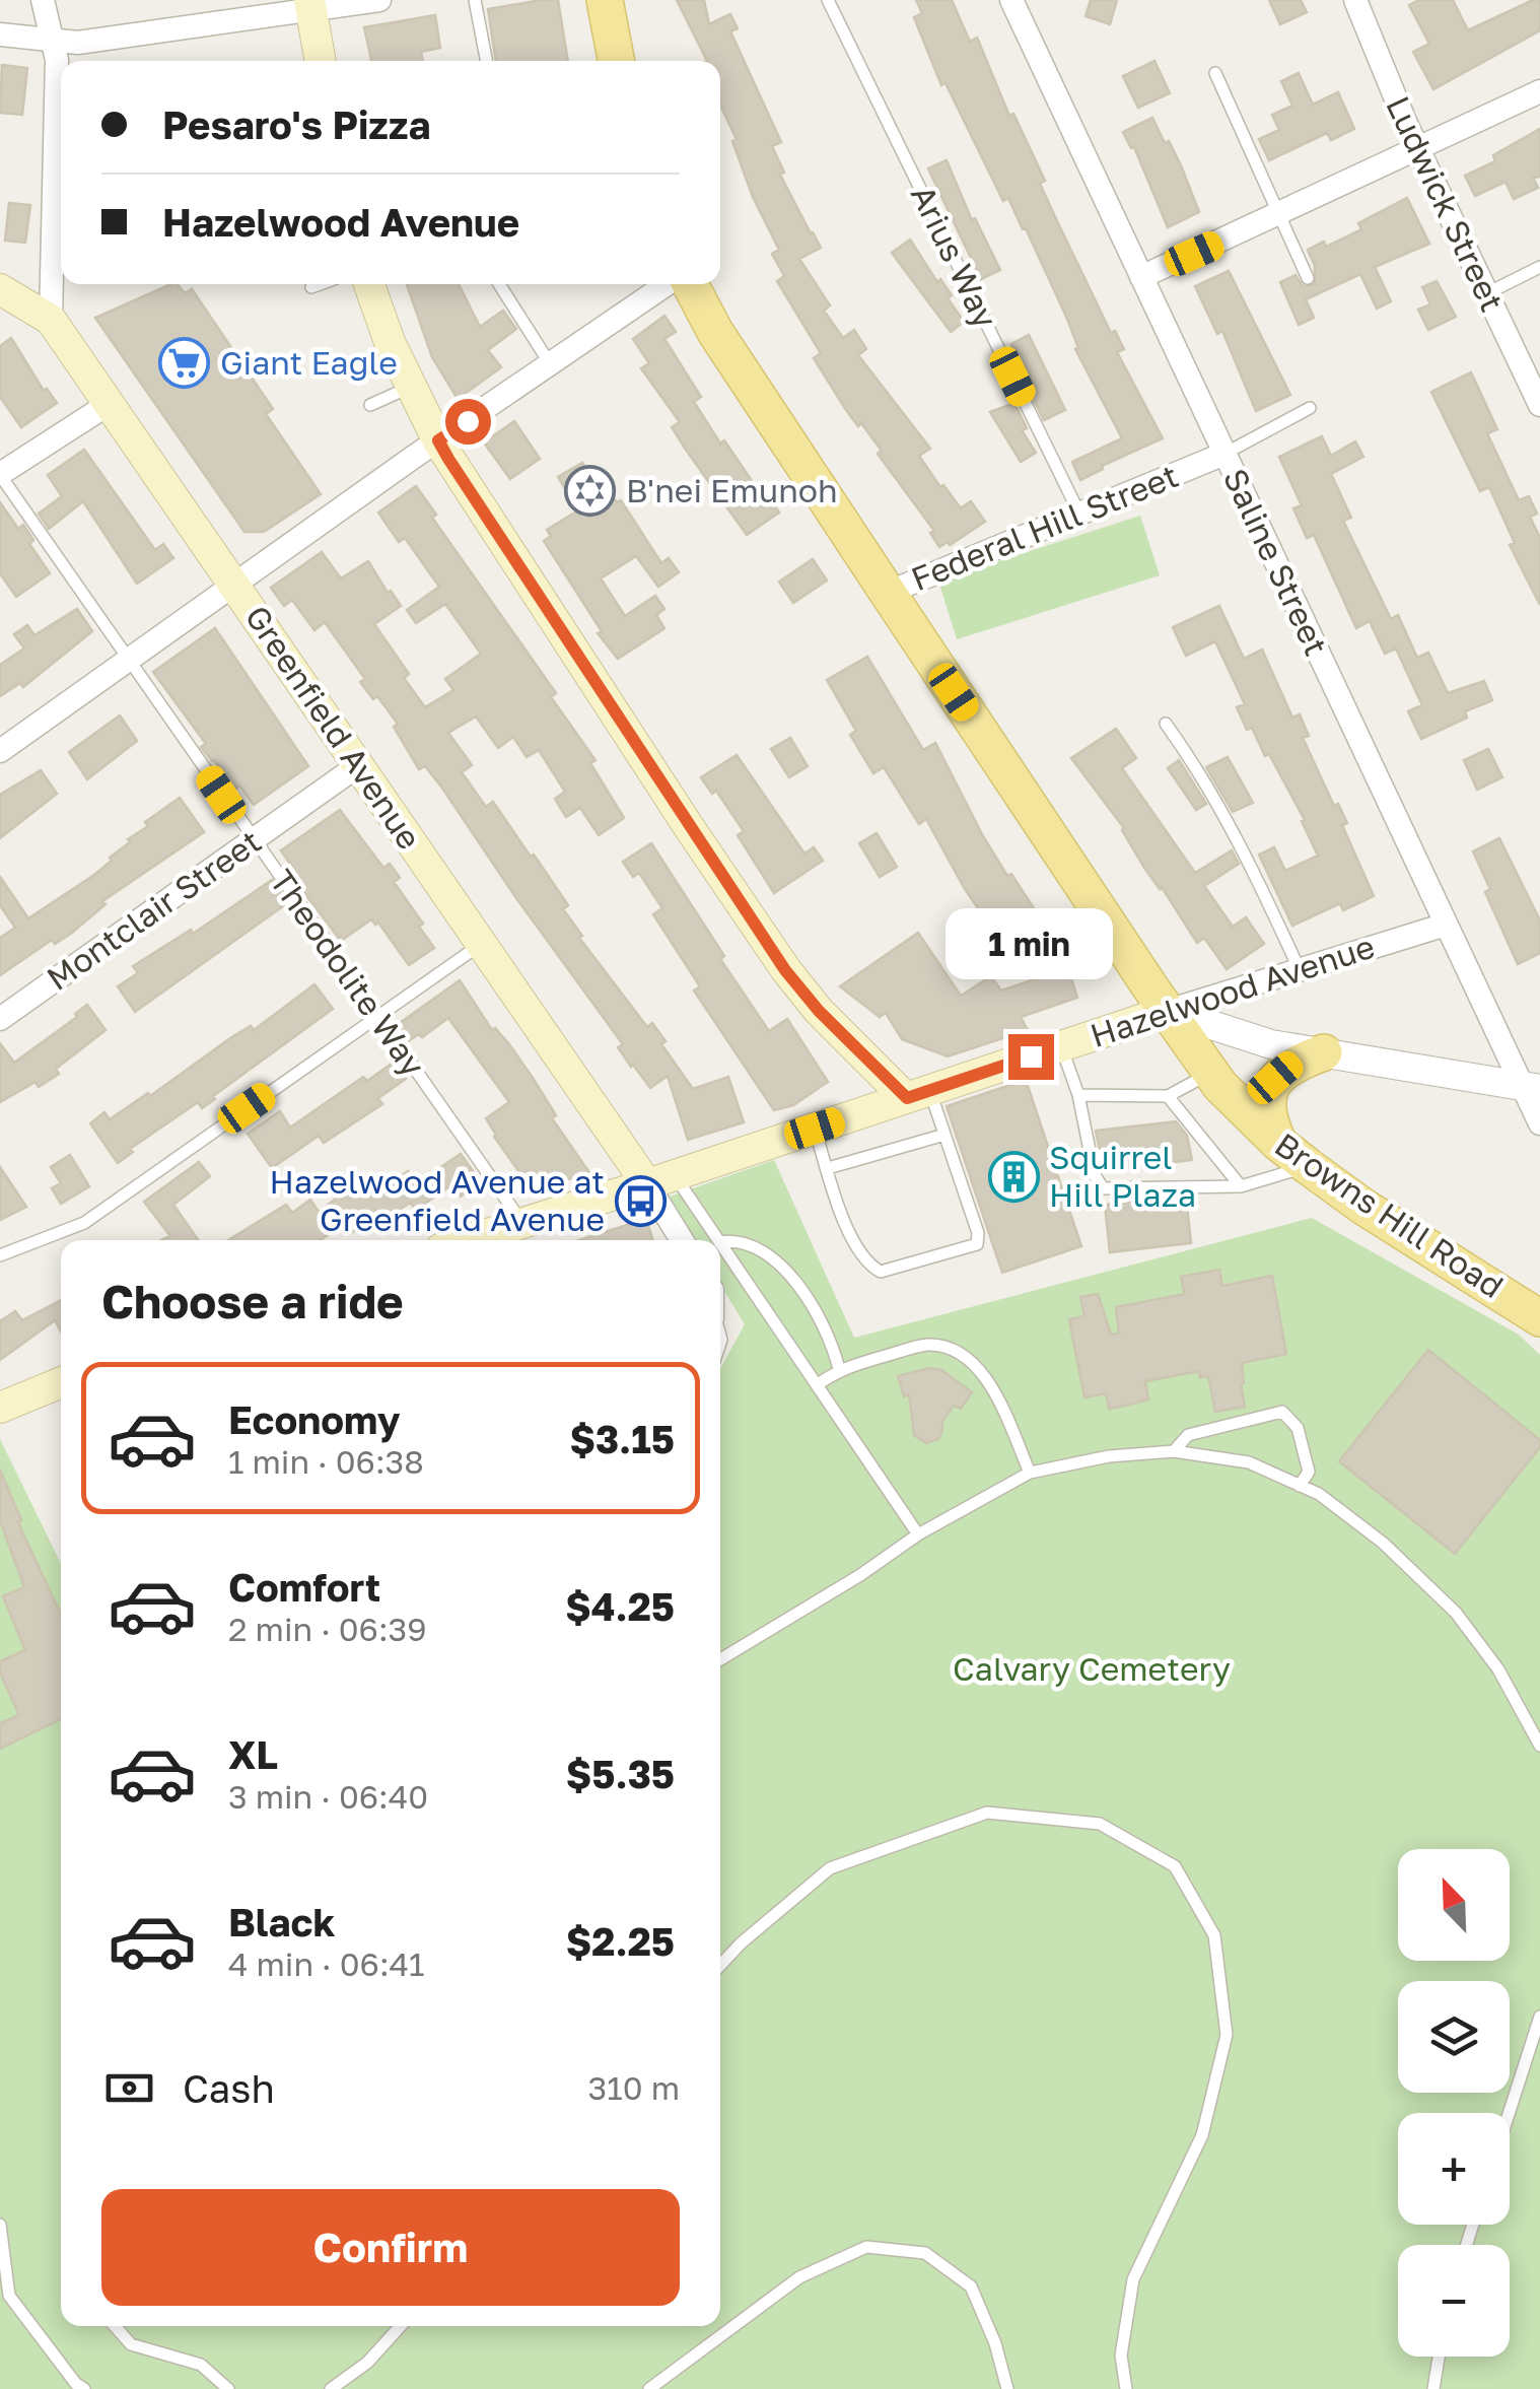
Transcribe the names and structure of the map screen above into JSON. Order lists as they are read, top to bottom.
{
  "streets": {
    "main road": ["Greenfield Avenue", "Hazelwood Avenue", "Browns Hill Road"],
    "street": [
      "Ludwick Street",
      "Federal Hill Street",
      "Saline Street",
      "Montclair Street"
    ],
    "lane": ["Arius Way", "Theodolite Way"]
  },
  "crossings": [
    ["Arius Way", "Federal Hill Street"],
    ["Federal Hill Street", "Saline Street"],
    ["Federal Hill Street", "Browns Hill Road"],
    ["Saline Street", "Hazelwood Avenue"],
    ["Greenfield Avenue", "Montclair Street"],
    ["Greenfield Avenue", "Hazelwood Avenue"],
    ["Montclair Street", "Theodolite Way"],
    ["Theodolite Way", "Hazelwood Avenue"],
    ["Hazelwood Avenue", "Browns Hill Road"]
  ],
  "parks": ["Calvary Cemetery"],
  "places": {
    "supermarket": ["Giant Eagle"],
    "synagogue": ["B'nei Emunoh"],
    "building": ["Squirrel Hill Plaza"],
    "bus stop": ["Hazelwood Avenue at Greenfield Avenue"]
  },
  "north": "top left",
  "page": {
    "banner": ["Pesaro's Pizza", "Hazelwood Avenue"],
    "bubble": "1 min",
    "heading": "Choose a ride",
    "list": [
      {
        "name": "Economy",
        "note": "1 min · 06:38",
        "value": "$3.15"
      },
      {
        "name": "Comfort",
        "note": "2 min · 06:39",
        "value": "$4.25"
      },
      {
        "name": "XL",
        "note": "3 min · 06:40",
        "value": "$5.35"
      },
      {
        "name": "Black",
        "note": "4 min · 06:41",
        "value": "$2.25"
      }
    ],
    "map_buttons": ["+", "−"],
    "pay": ["Cash", "310 m"],
    "buttons": "Confirm"
  }
}
